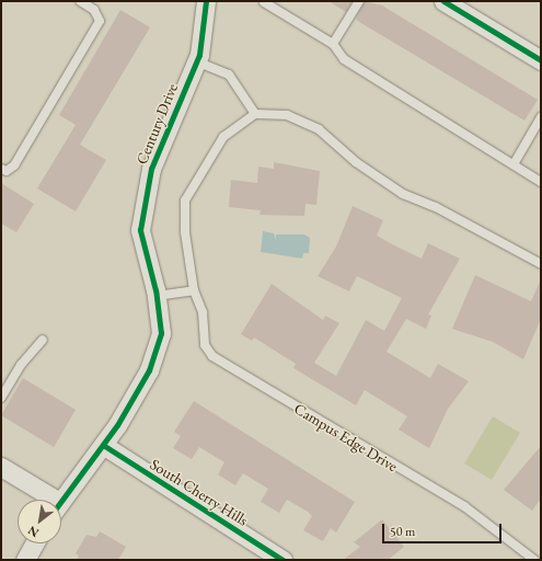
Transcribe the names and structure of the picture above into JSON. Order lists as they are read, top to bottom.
{
  "streets": {
    "street": ["Century Drive", "South Cherry Hills"],
    "lane": ["Campus Edge Drive"]
  },
  "crossings": [
    ["Century Drive", "South Cherry Hills"]
  ],
  "scale_bar": "50 m",
  "north": "bottom left"
}
